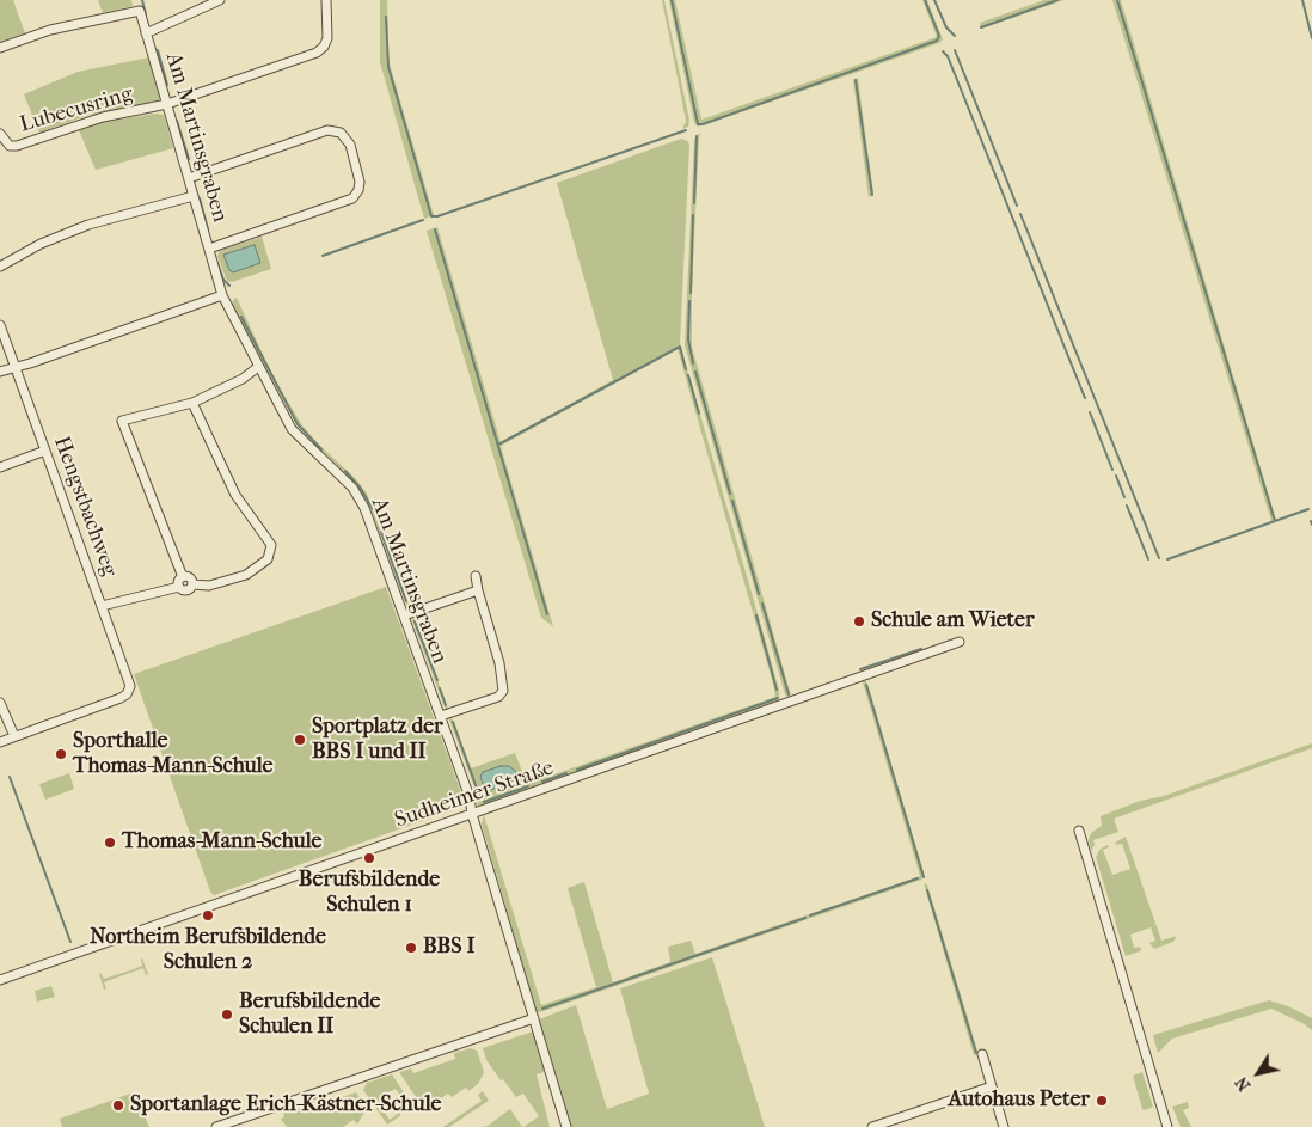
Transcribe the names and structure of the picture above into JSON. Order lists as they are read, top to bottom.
{
  "streets": {
    "street": [
      "Lubecusring",
      "Am Martinsgraben",
      "Hengstbachweg",
      "Sudheimer Straße"
    ]
  },
  "crossings": [
    ["Lubecusring", "Am Martinsgraben"],
    ["Am Martinsgraben", "Sudheimer Straße"]
  ],
  "places": [
    "Schule am Wieter",
    "Sportplatz der BBS I und II",
    "Sporthalle Thomas-Mann-Schule",
    "Thomas-Mann-Schule",
    "Berufsbildende Schulen 1",
    "Northeim Berufsbildende Schulen 2",
    "BBS I",
    "Berufsbildende Schulen II",
    "Autohaus Peter",
    "Sportanlage Erich-Kästner-Schule"
  ],
  "north": "bottom left"
}
